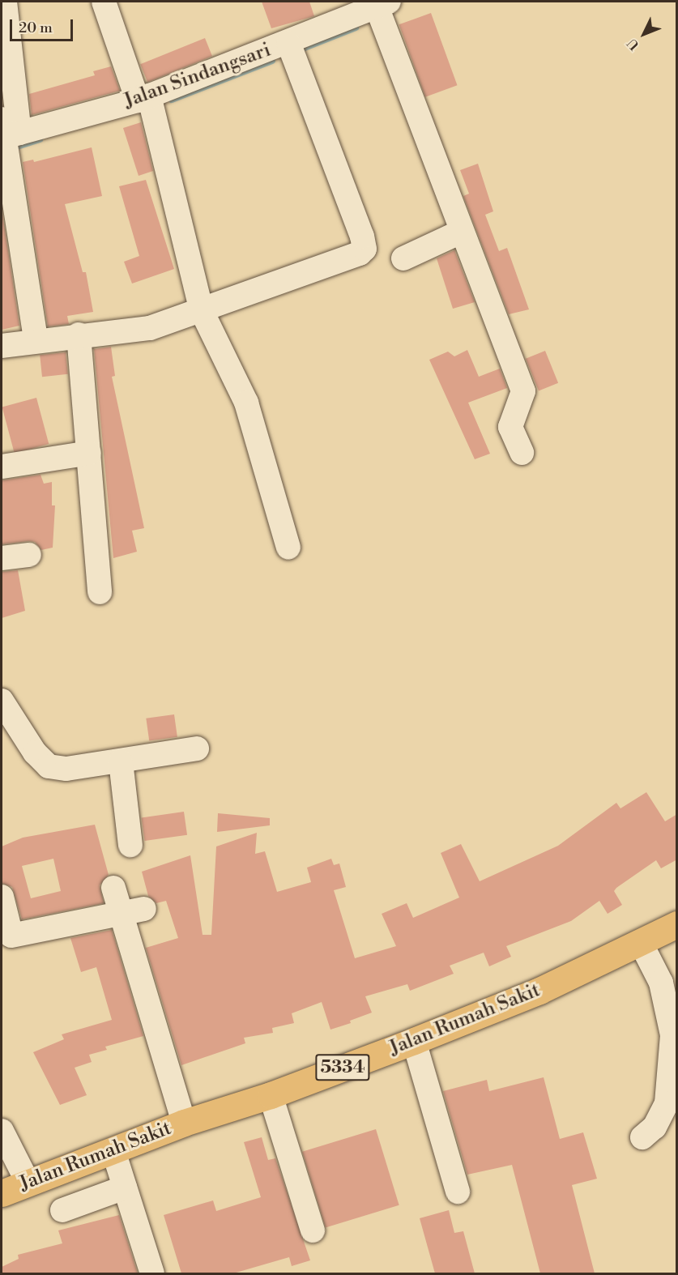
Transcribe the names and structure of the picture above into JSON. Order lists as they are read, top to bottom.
{
  "streets": {
    "main road": ["Jalan Rumah Sakit", "5334"],
    "street": ["Jalan Sindangsari"]
  },
  "scale_bar": "20 m",
  "north": "bottom left"
}
